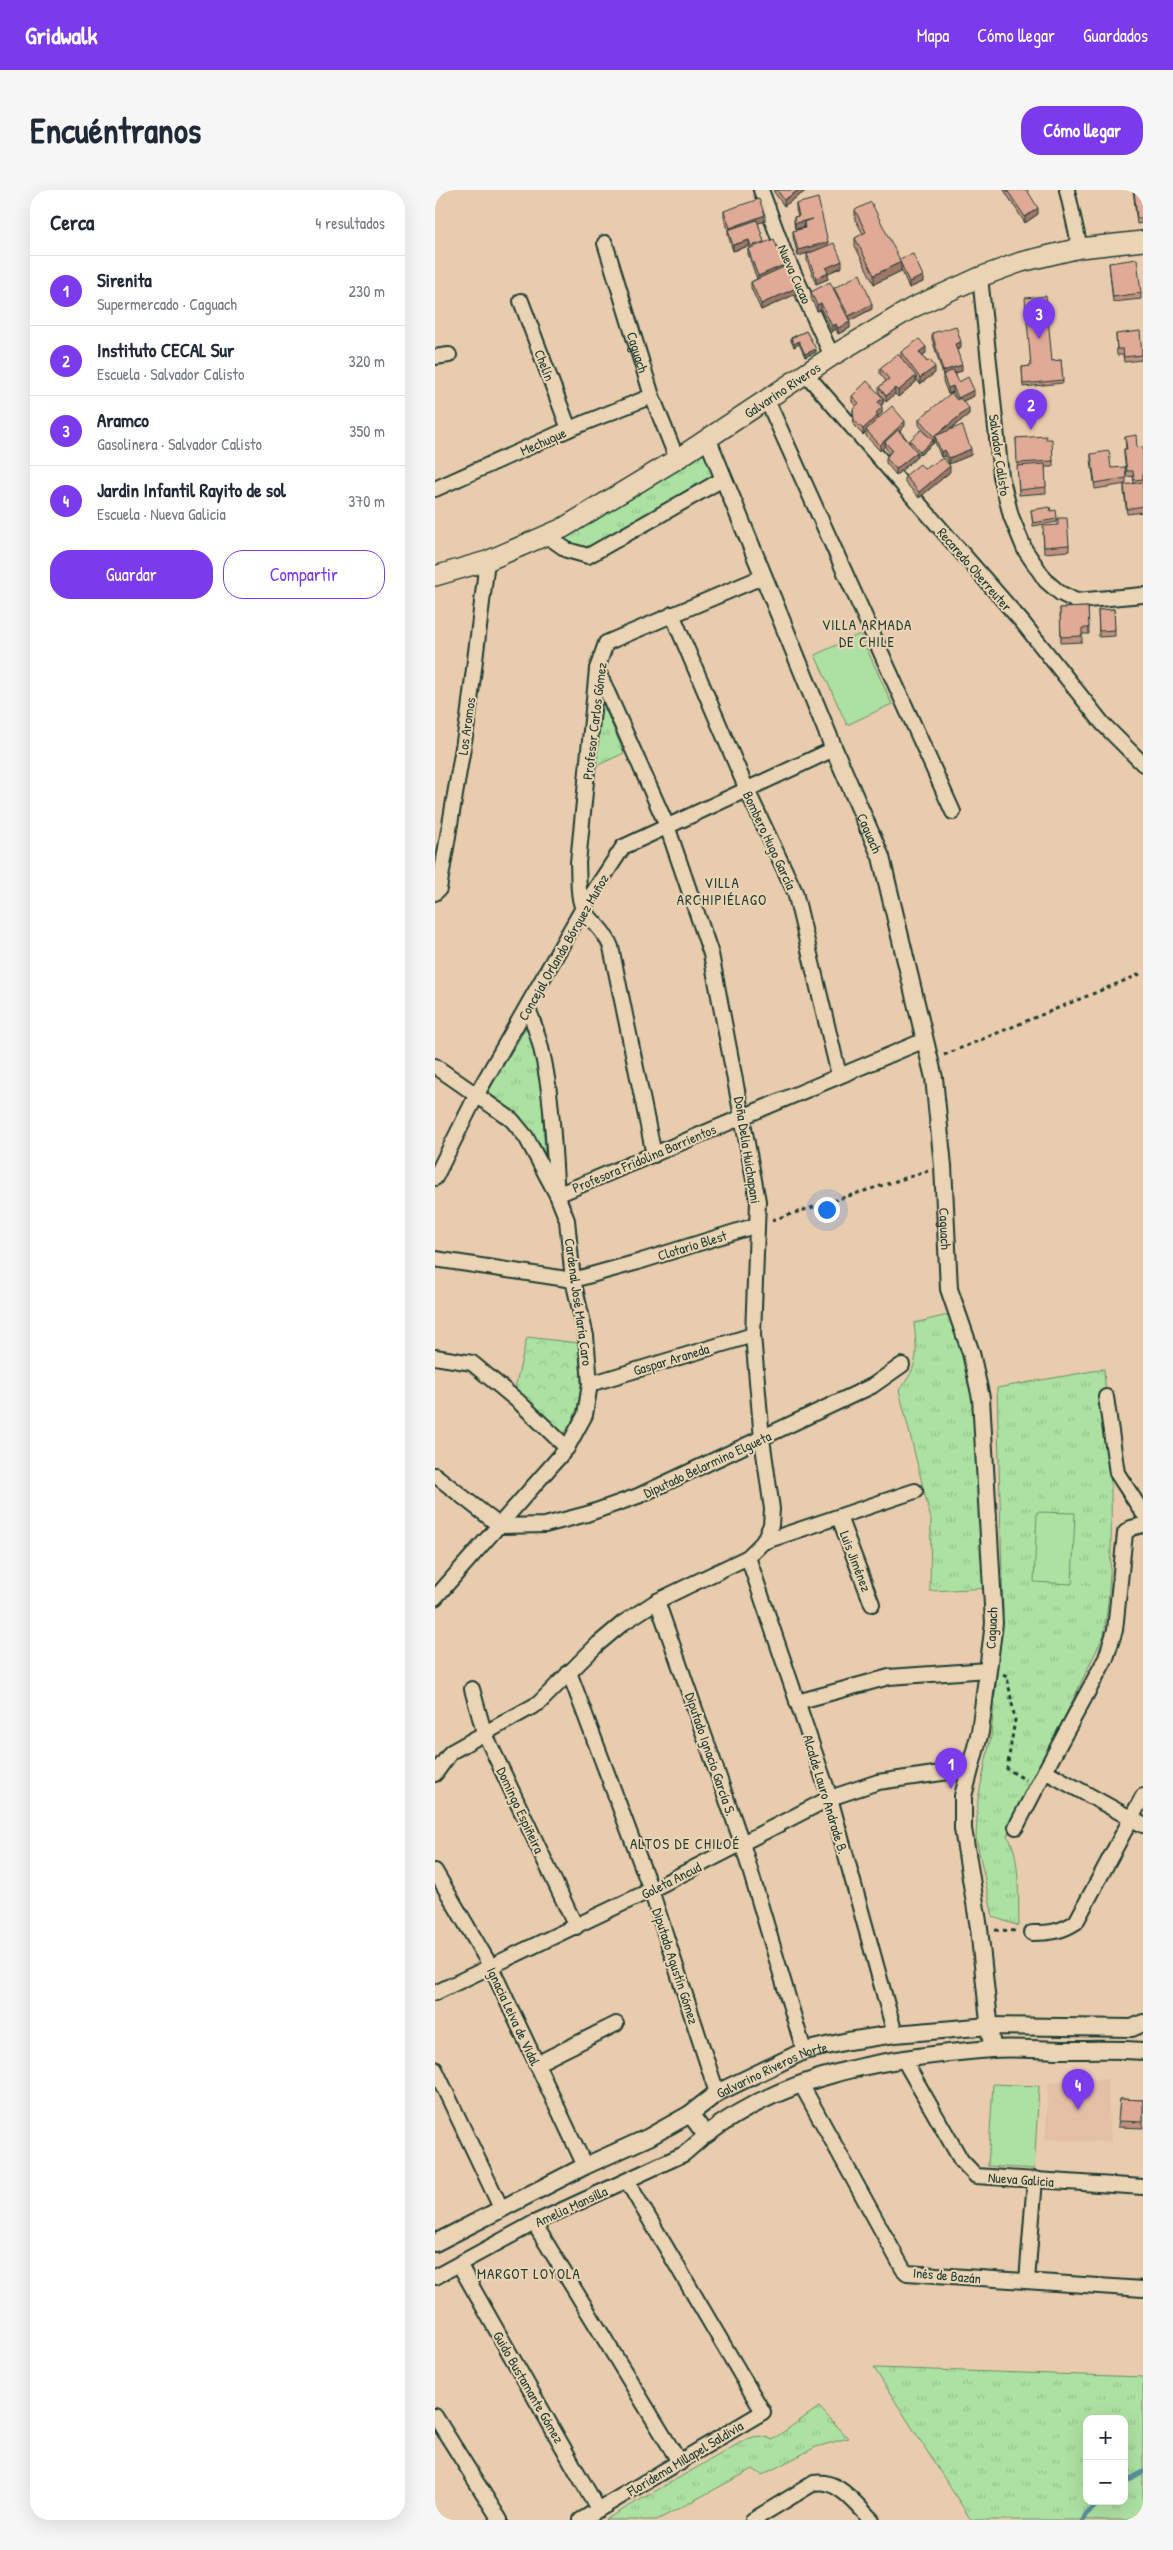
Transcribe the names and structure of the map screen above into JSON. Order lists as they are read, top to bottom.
{
  "streets": {
    "main road": ["Galvarino Riveros"],
    "street": [
      "Nueva Cucao",
      "Caguach",
      "Chelín",
      "Mechuque",
      "Salvador Calisto",
      "Recaredo Oberreuter",
      "Profesor Carlos Gómez",
      "Los Aromos",
      "Bombero Hugo García",
      "Concejal Orlando Bórquez Muñoz",
      "Doña Delia Huichapani",
      "Profesora Fridolina Barrientos",
      "Clotario Blest",
      "Cardenal José María Caro",
      "Gaspar Araneda",
      "Diputado Belarmino Elgueta",
      "Luis Jiménez",
      "Diputado Ignacio García S.",
      "Alcalde Lauro Andrade B.",
      "Domingo Espiñeira",
      "Goleta Ancud",
      "Diputado Agustín Gómez",
      "Ignacia Leiva de Vidal",
      "Galvarino Riveros Norte",
      "Nueva Galicia",
      "Amelia Mansilla",
      "Inés de Bazán",
      "Guido Bustamante Gómez",
      "Floridema Millapel Saldivia"
    ]
  },
  "crossings": [
    ["Nueva Cucao", "Galvarino Riveros"],
    ["Caguach", "Galvarino Riveros"],
    ["Caguach", "Mechuque"],
    ["Caguach", "Profesor Carlos Gómez"],
    ["Caguach", "Concejal Orlando Bórquez Muñoz"],
    ["Caguach", "Profesora Fridolina Barrientos"],
    ["Caguach", "Goleta Ancud"],
    ["Caguach", "Galvarino Riveros Norte"],
    ["Chelín", "Mechuque"],
    ["Galvarino Riveros", "Salvador Calisto"],
    ["Galvarino Riveros", "Recaredo Oberreuter"],
    ["Galvarino Riveros", "Los Aromos"],
    ["Profesor Carlos Gómez", "Bombero Hugo García"],
    ["Profesor Carlos Gómez", "Concejal Orlando Bórquez Muñoz"],
    ["Profesor Carlos Gómez", "Doña Delia Huichapani"],
    ["Bombero Hugo García", "Concejal Orlando Bórquez Muñoz"],
    ["Bombero Hugo García", "Profesora Fridolina Barrientos"],
    ["Concejal Orlando Bórquez Muñoz", "Doña Delia Huichapani"],
    ["Concejal Orlando Bórquez Muñoz", "Cardenal José María Caro"],
    ["Doña Delia Huichapani", "Profesora Fridolina Barrientos"],
    ["Doña Delia Huichapani", "Clotario Blest"],
    ["Doña Delia Huichapani", "Gaspar Araneda"],
    ["Doña Delia Huichapani", "Diputado Belarmino Elgueta"],
    ["Doña Delia Huichapani", "Luis Jiménez"],
    ["Profesora Fridolina Barrientos", "Cardenal José María Caro"],
    ["Clotario Blest", "Cardenal José María Caro"],
    ["Cardenal José María Caro", "Gaspar Araneda"],
    ["Cardenal José María Caro", "Diputado Belarmino Elgueta"],
    ["Diputado Ignacio García S.", "Goleta Ancud"],
    ["Diputado Ignacio García S.", "Galvarino Riveros Norte"],
    ["Alcalde Lauro Andrade B.", "Goleta Ancud"],
    ["Alcalde Lauro Andrade B.", "Galvarino Riveros Norte"],
    ["Domingo Espiñeira", "Goleta Ancud"],
    ["Goleta Ancud", "Diputado Agustín Gómez"],
    ["Goleta Ancud", "Ignacia Leiva de Vidal"],
    ["Diputado Agustín Gómez", "Galvarino Riveros Norte"],
    ["Ignacia Leiva de Vidal", "Galvarino Riveros Norte"],
    ["Amelia Mansilla", "Guido Bustamante Gómez"],
    ["Amelia Mansilla", "Floridema Millapel Saldivia"],
    ["Guido Bustamante Gómez", "Floridema Millapel Saldivia"]
  ],
  "districts": [
    "VILLA ARMADA DE CHILE",
    "VILLA ARCHIPIÉLAGO",
    "ALTOS DE CHILOÉ",
    "MARGOT LOYOLA"
  ],
  "page": {
    "header": "Gridwalk",
    "nav": ["Mapa", "Cómo llegar", "Guardados"],
    "buttons": [
      "Cómo llegar",
      ["Guardar", "Compartir"]
    ],
    "title": "Encuéntranos",
    "heading": ["Cerca", "4 resultados"],
    "list": [
      {
        "mark": "1",
        "name": "Sirenita",
        "note": "Supermercado · Caguach",
        "value": "230 m"
      },
      {
        "mark": "2",
        "name": "Instituto CECAL Sur",
        "note": "Escuela · Salvador Calisto",
        "value": "320 m"
      },
      {
        "mark": "3",
        "name": "Aramco",
        "note": "Gasolinera · Salvador Calisto",
        "value": "350 m"
      },
      {
        "mark": "4",
        "name": "Jardin Infantil Rayito de sol",
        "note": "Escuela · Nueva Galicia",
        "value": "370 m"
      }
    ],
    "pins": [
      "3",
      "2",
      "1",
      "4"
    ],
    "map_buttons": ["+", "−"]
  }
}
